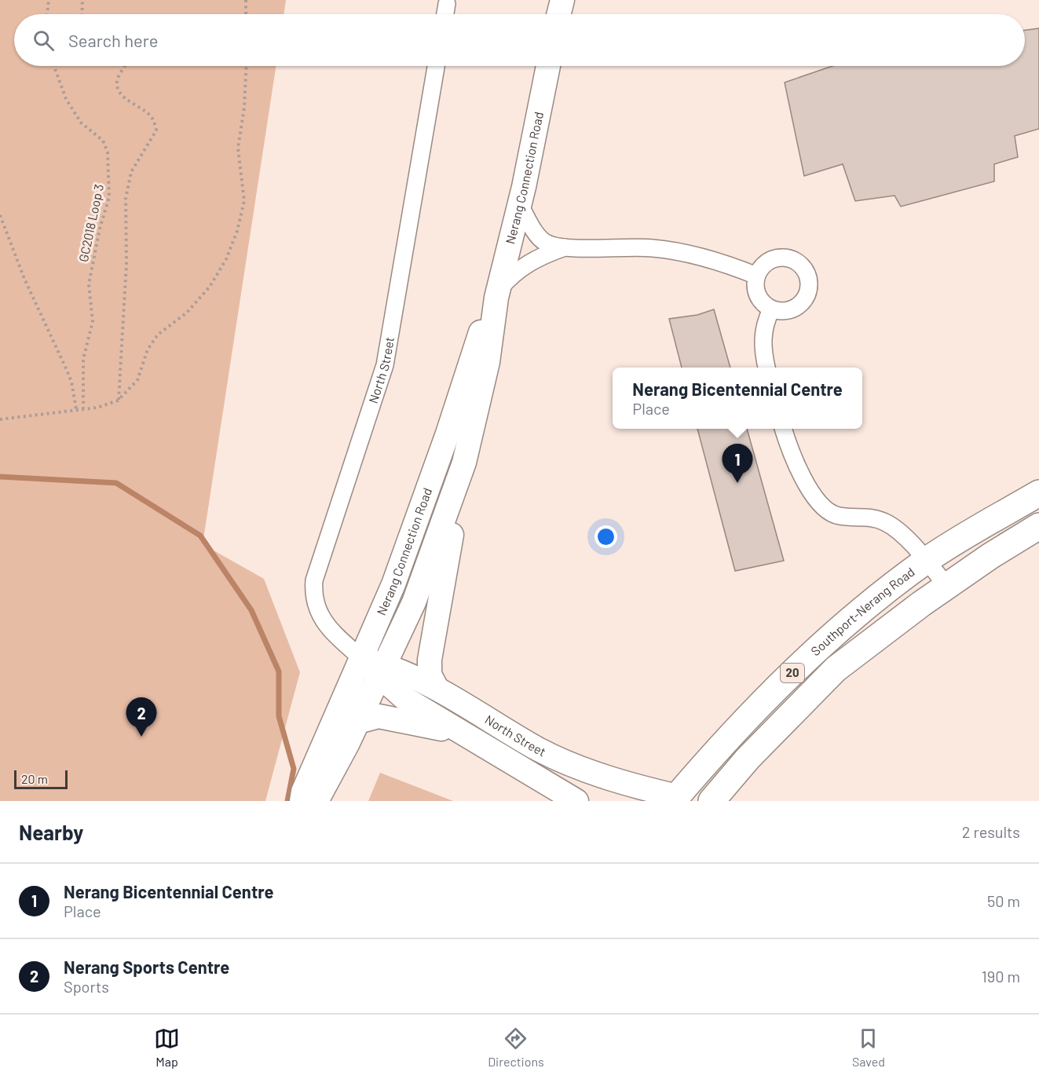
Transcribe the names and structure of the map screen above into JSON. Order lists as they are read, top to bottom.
{
  "streets": {
    "main road": [
      "Nerang Connection Road",
      "North Street",
      "Southport-Nerang Road",
      "20"
    ],
    "path": ["GC2018 Loop 3"]
  },
  "crossings": [
    ["Nerang Connection Road", "North Street"],
    ["North Street", "Southport-Nerang Road"]
  ],
  "scale_bar": "20 m",
  "page": {
    "search": "Search here",
    "popup": ["Nerang Bicentennial Centre", "Place"],
    "pins": ["1", "2"],
    "scale": "20 m",
    "heading": ["Nearby", "2 results"],
    "list": [
      {
        "mark": "1",
        "name": "Nerang Bicentennial Centre",
        "note": "Place",
        "value": "50 m"
      },
      {
        "mark": "2",
        "name": "Nerang Sports Centre",
        "note": "Sports",
        "value": "190 m"
      }
    ],
    "nav": ["Map", "Directions", "Saved"]
  }
}
